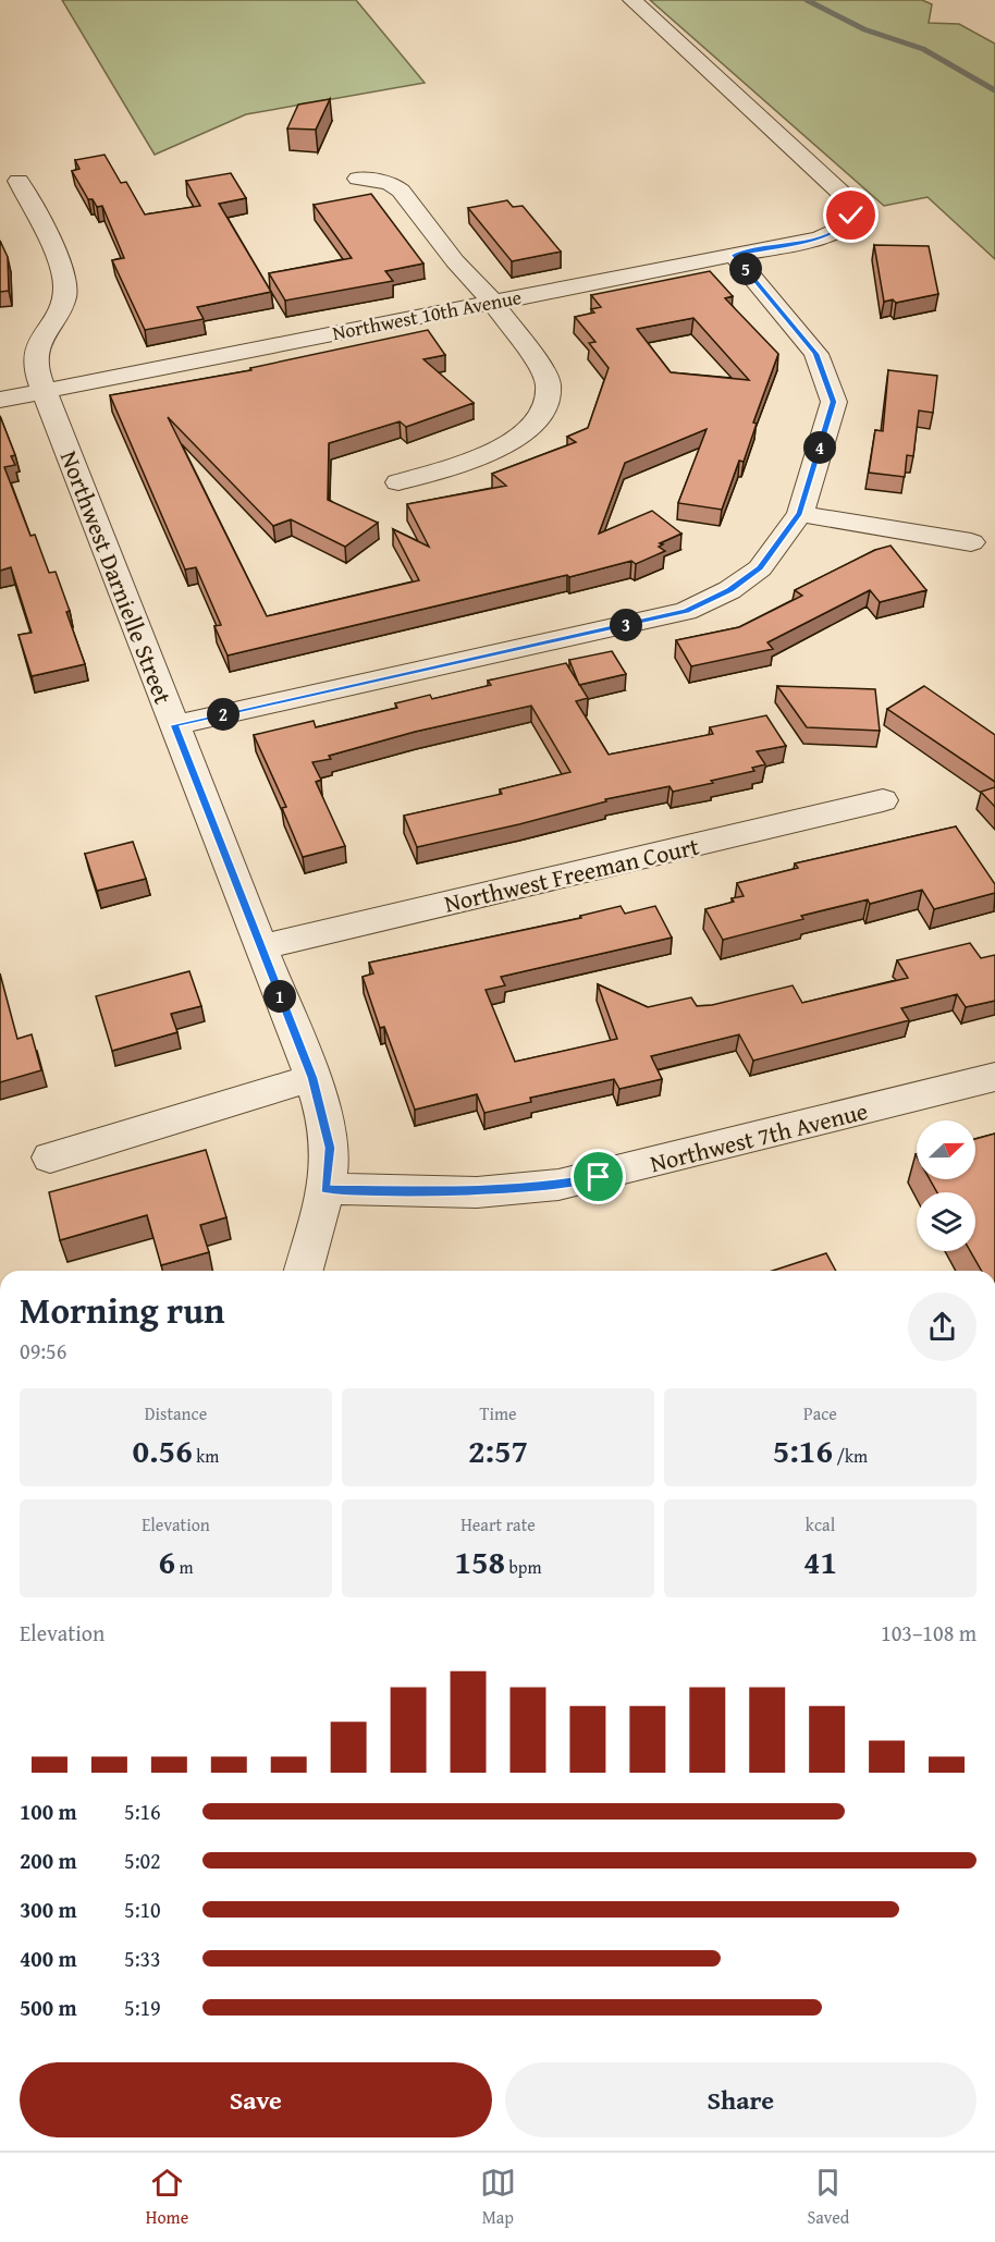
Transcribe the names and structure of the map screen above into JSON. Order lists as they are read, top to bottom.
{
  "streets": {
    "street": [
      "Northwest 10th Avenue",
      "Northwest Darnielle Street",
      "Northwest Freeman Court",
      "Northwest 7th Avenue"
    ]
  },
  "crossings": [
    ["Northwest 10th Avenue", "Northwest Darnielle Street"],
    ["Northwest Darnielle Street", "Northwest Freeman Court"],
    ["Northwest Darnielle Street", "Northwest 7th Avenue"]
  ],
  "north": "right",
  "page": {
    "pins": [
      "5",
      "4",
      "3",
      "2",
      "1"
    ],
    "heading": ["Morning run", "09:56"],
    "stats": [
      ["Distance", "0.56 km"],
      ["Time", "2:57"],
      ["Pace", "5:16 /km"],
      ["Elevation", "6 m"],
      ["Heart rate", "158 bpm"],
      ["kcal", "41"]
    ],
    "chart": ["Elevation", "103–108 m"],
    "list": [
      {
        "name": "100 m",
        "note": "5:16"
      },
      {
        "name": "200 m",
        "note": "5:02"
      },
      {
        "name": "300 m",
        "note": "5:10"
      },
      {
        "name": "400 m",
        "note": "5:33"
      },
      {
        "name": "500 m",
        "note": "5:19"
      }
    ],
    "buttons": ["Save", "Share"],
    "tabs": ["Home", "Map", "Saved"]
  }
}
